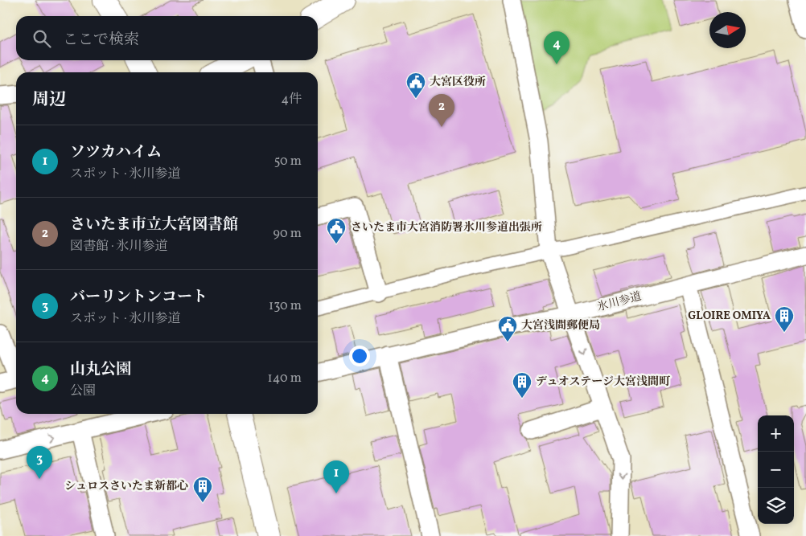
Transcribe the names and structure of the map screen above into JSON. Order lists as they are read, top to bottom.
{
  "streets": {
    "street": ["氷川参道"]
  },
  "places": {
    "public building": ["大宮区役所", "さいたま市大宮消防署氷川参道出張所", "大宮浅間郵便局"],
    "building": ["GLOIRE OMIYA", "デュオステージ大宮浅間町", "シュロスさいたま新都心"]
  },
  "north": "right",
  "page": {
    "search": "ここで検索",
    "pins": [
      "4",
      "2",
      "3",
      "1"
    ],
    "heading": ["周辺", "4件"],
    "list": [
      {
        "mark": "1",
        "name": "ソツカハイム",
        "note": "スポット · 氷川参道",
        "value": "50 m"
      },
      {
        "mark": "2",
        "name": "さいたま市立大宮図書館",
        "note": "図書館 · 氷川参道",
        "value": "90 m"
      },
      {
        "mark": "3",
        "name": "バーリントンコート",
        "note": "スポット · 氷川参道",
        "value": "130 m"
      },
      {
        "mark": "4",
        "name": "山丸公園",
        "note": "公園",
        "value": "140 m"
      }
    ],
    "map_buttons": ["+", "−"]
  }
}
